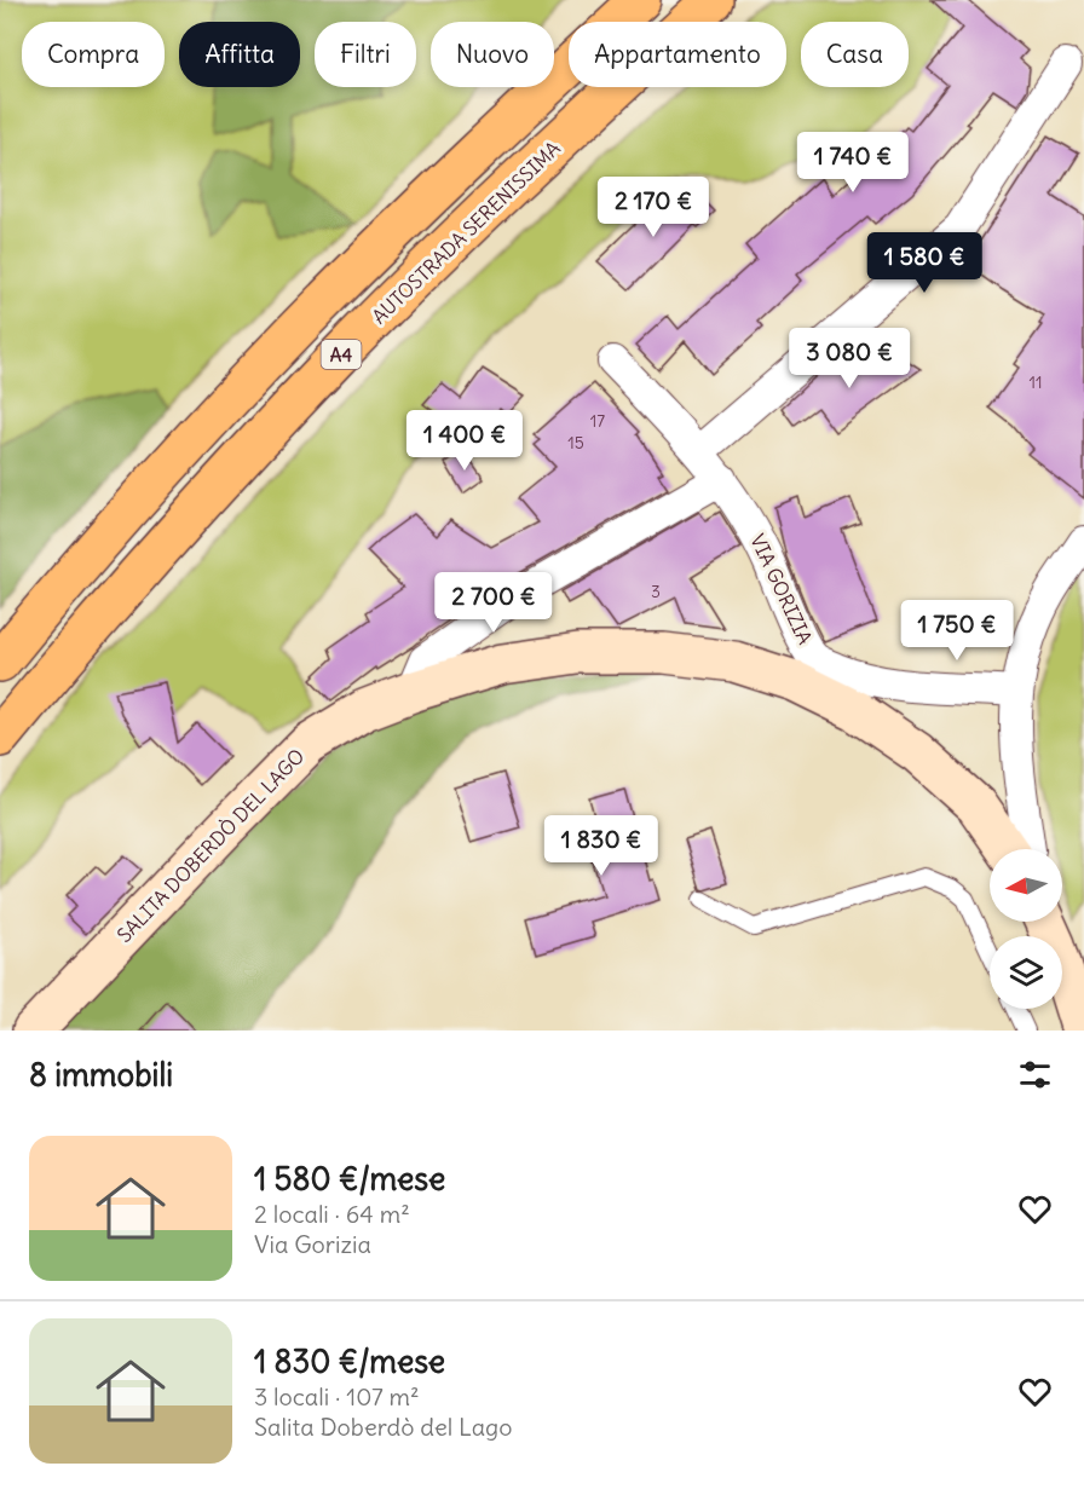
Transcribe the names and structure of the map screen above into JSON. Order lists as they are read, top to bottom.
{
  "streets": {
    "highway": ["AUTOSTRADA SERENISSIMA", "A4"],
    "street": ["VIA GORIZIA", "SALITA DOBERDÒ DEL LAGO"]
  },
  "house_numbers": [
    "11",
    "17",
    "15",
    "3"
  ],
  "north": "left",
  "page": {
    "chip": [
      "Compra",
      "Affitta",
      "Filtri",
      "Nuovo",
      "Appartamento",
      "Casa"
    ],
    "price": [
      "1 740 €",
      "2 170 €",
      "1 580 €",
      "3 080 €",
      "1 400 €",
      "2 700 €",
      "1 750 €",
      "1 830 €"
    ],
    "heading": "8 immobili",
    "list": [
      {
        "name": "1 580 €/mese",
        "note": "2 locali · 64 m² · Via Gorizia"
      },
      {
        "name": "1 830 €/mese",
        "note": "3 locali · 107 m² · Salita Doberdò del Lago"
      }
    ]
  }
}
